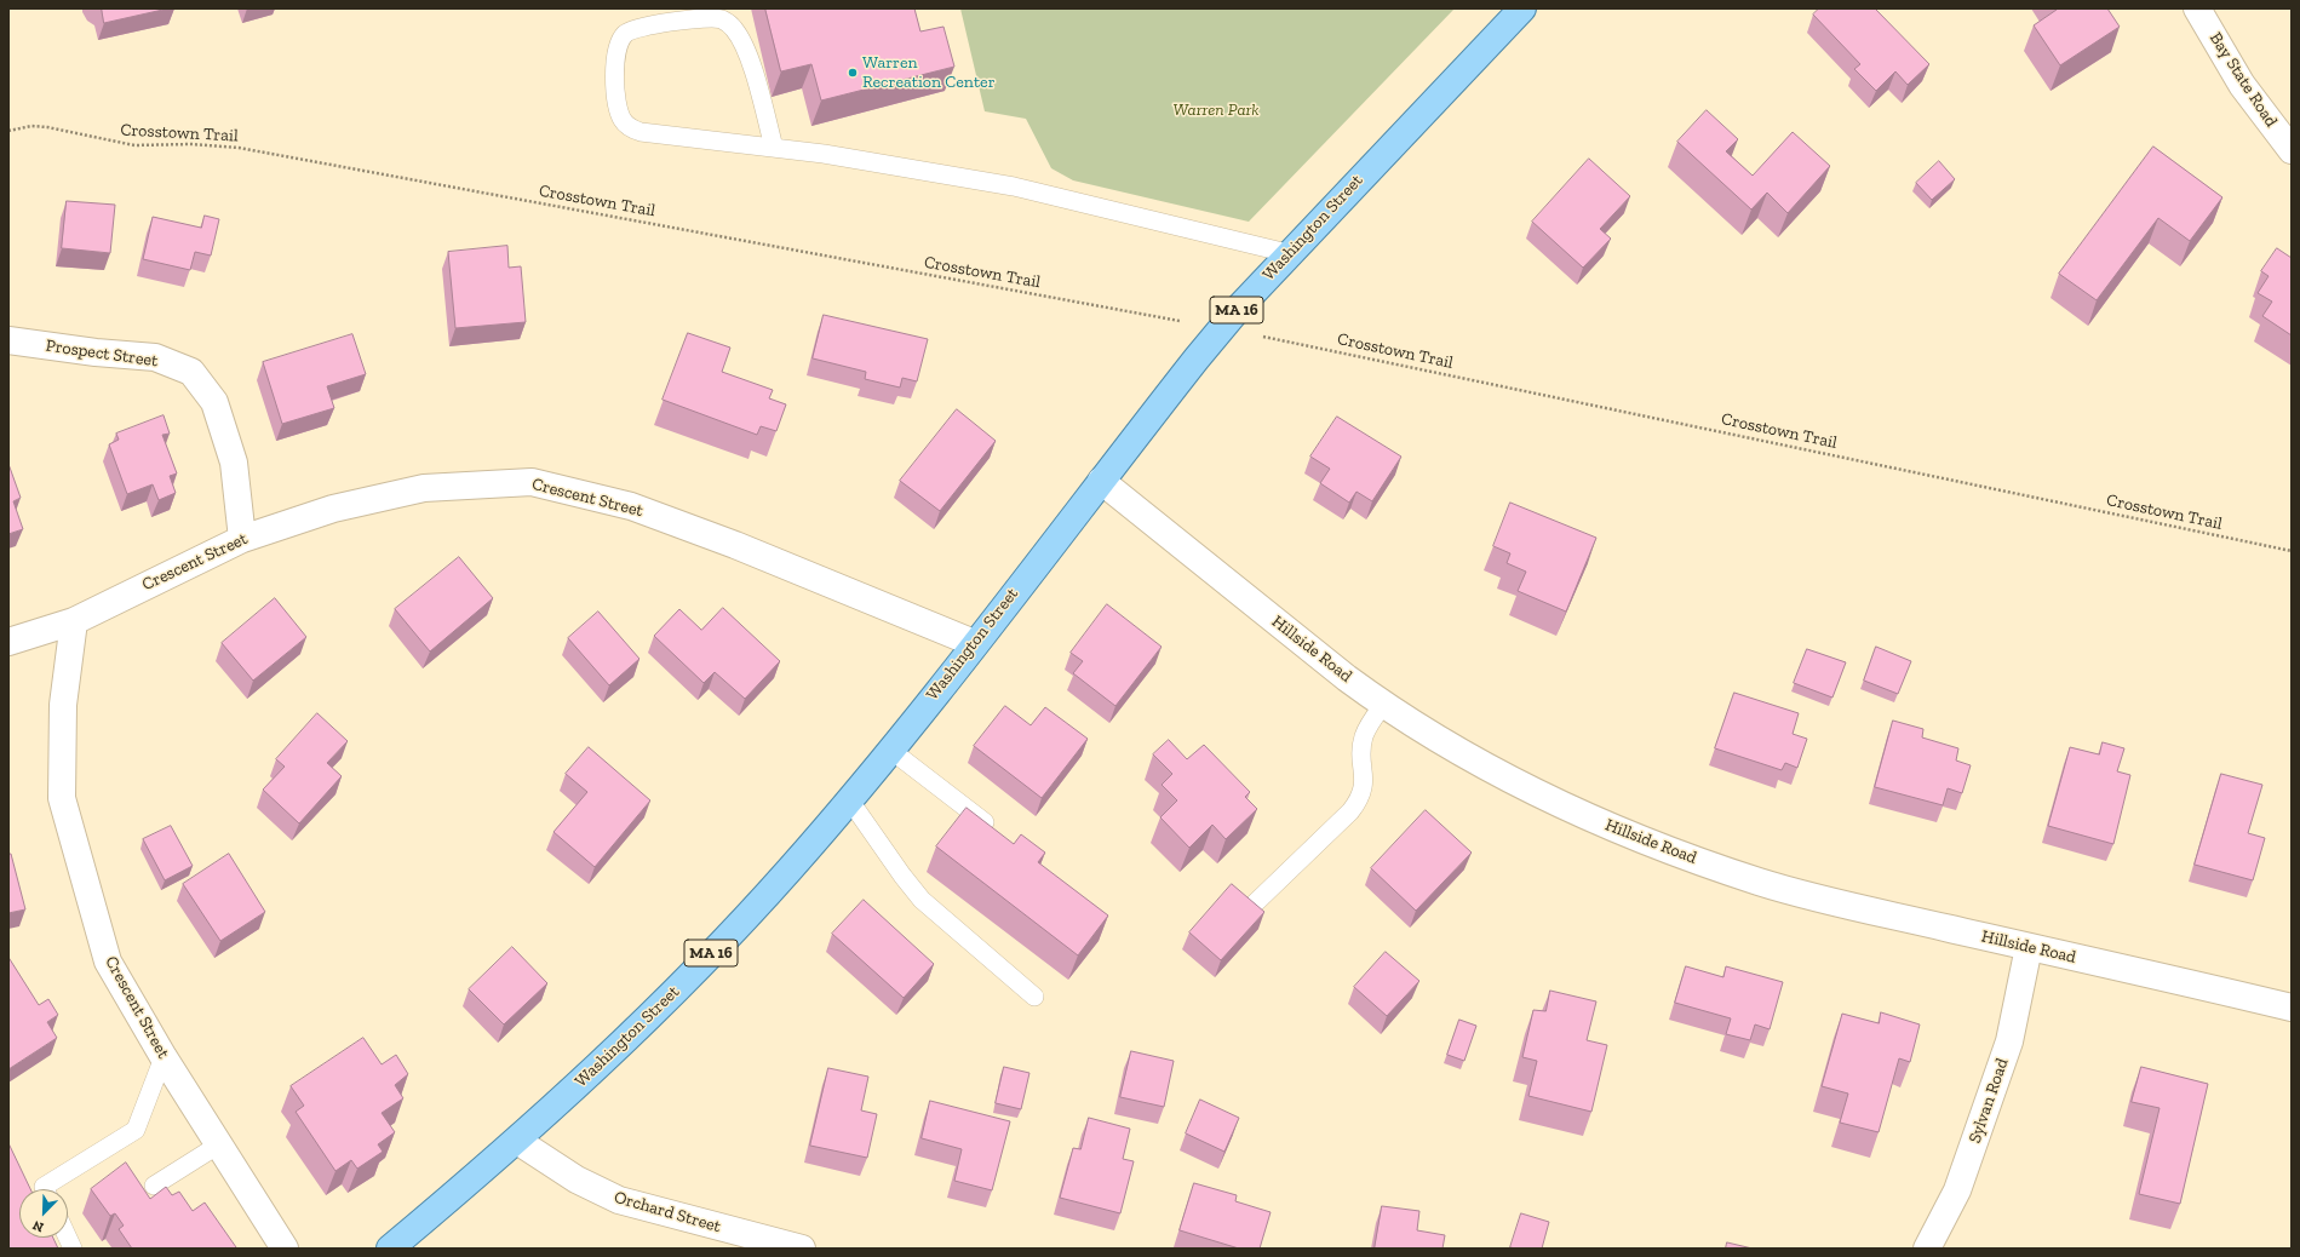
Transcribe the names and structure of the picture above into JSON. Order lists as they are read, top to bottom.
{
  "streets": {
    "main road": ["Washington Street", "MA 16"],
    "street": [
      "Bay State Road",
      "Prospect Street",
      "Crescent Street",
      "Hillside Road",
      "Sylvan Road",
      "Orchard Street"
    ],
    "path": ["Crosstown Trail"]
  },
  "crossings": [
    ["Washington Street", "Crescent Street"],
    ["Washington Street", "Hillside Road"],
    ["Washington Street", "Orchard Street"],
    ["Prospect Street", "Crescent Street"],
    ["Hillside Road", "Sylvan Road"]
  ],
  "parks": ["Warren Park"],
  "places": ["Warren Recreation Center"],
  "north": "bottom left"
}
